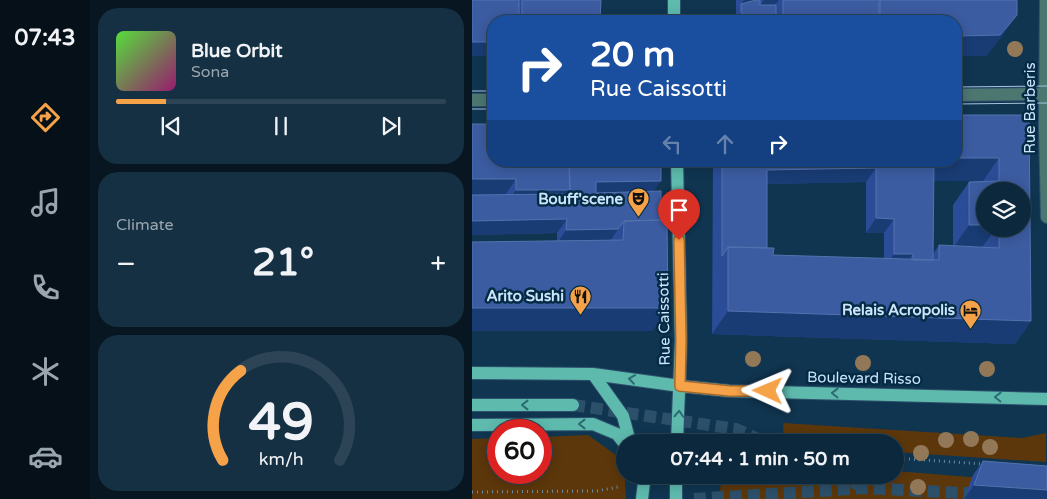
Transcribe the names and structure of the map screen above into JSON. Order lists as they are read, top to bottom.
{
  "streets": {
    "main road": ["Rue Caissotti", "Boulevard Risso"],
    "street": ["Rue Barberis"]
  },
  "crossings": [
    ["Rue Caissotti", "Boulevard Risso"]
  ],
  "one_way": ["Boulevard Risso"],
  "places": {
    "theatre": ["Bouff'scene"],
    "restaurant": ["Arito Sushi"],
    "hotel": ["Relais Acropolis"]
  },
  "page": {
    "tabs": "07:43",
    "turn": ["20 m", "Rue Caissotti"],
    "song": ["Blue Orbit", "Sona"],
    "tile": "Climate",
    "heat": ["−", "21°", "+"],
    "limit": "60",
    "trip": "07:44 · 1 min · 50 m",
    "gauge": ["49", "km/h"]
  }
}
